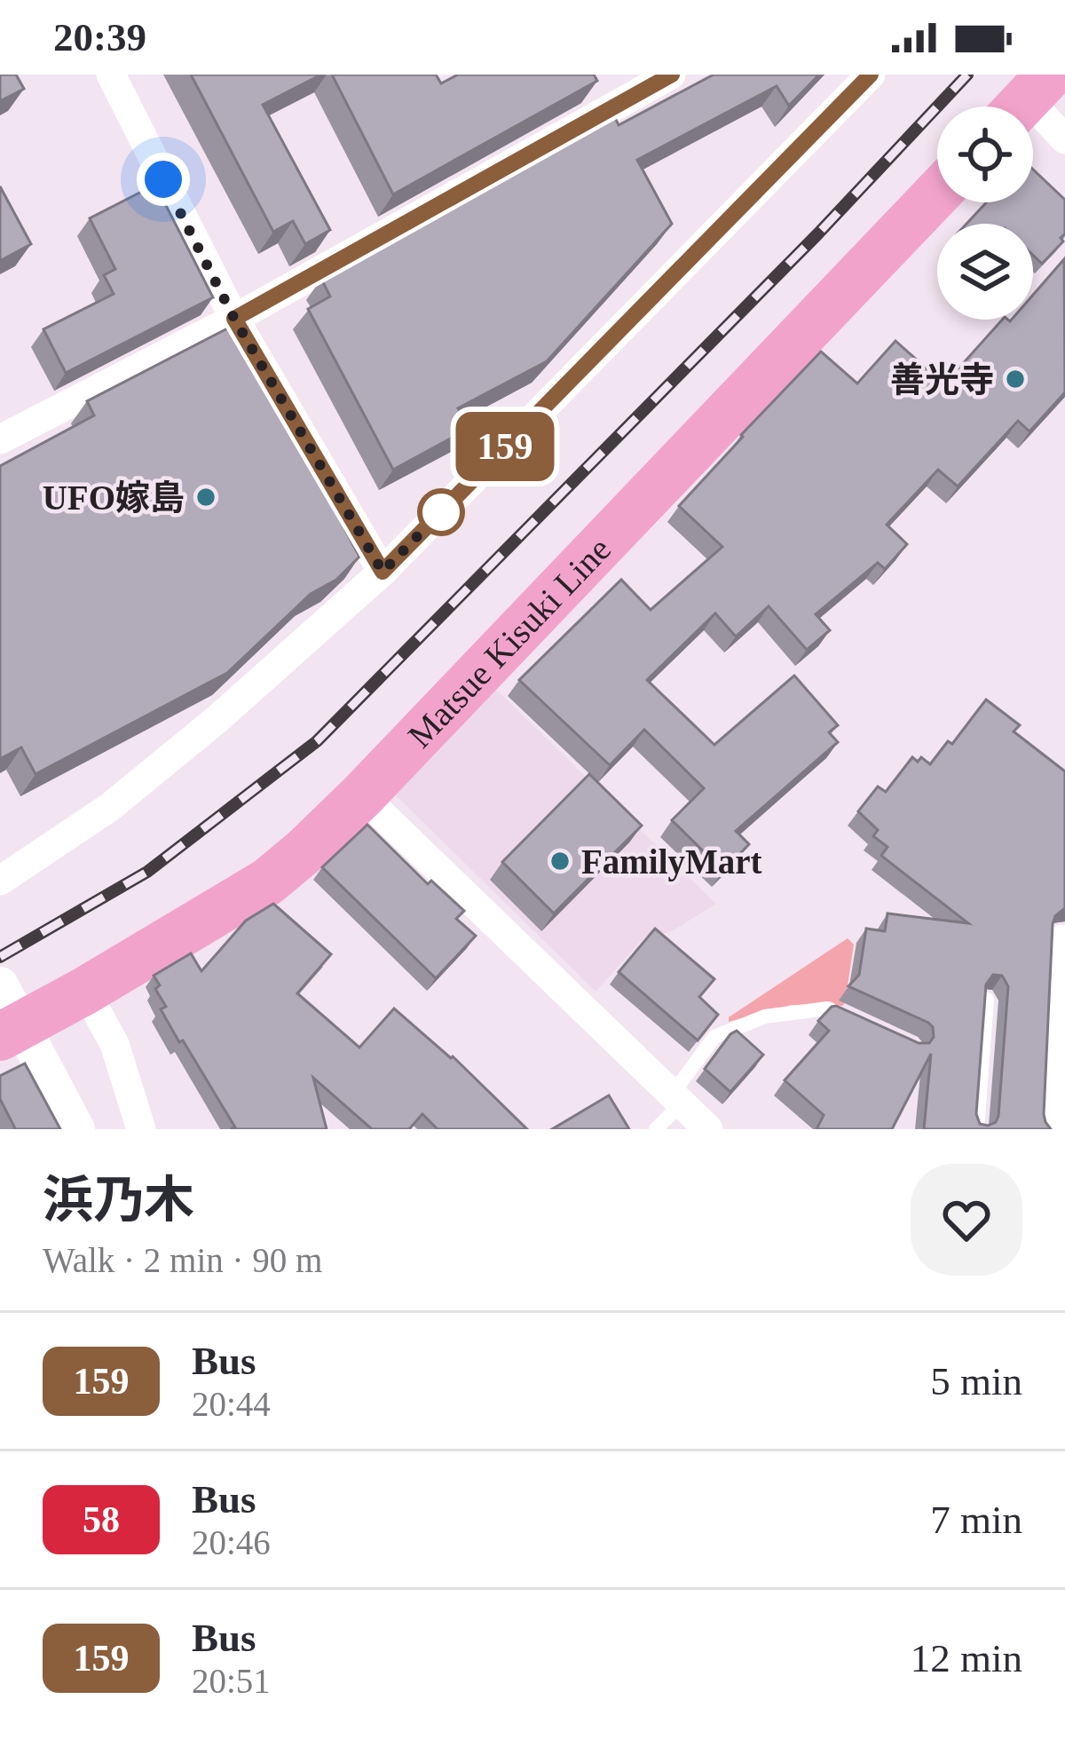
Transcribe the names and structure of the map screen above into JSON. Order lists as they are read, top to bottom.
{
  "streets": {
    "main road": ["Matsue Kisuki Line"]
  },
  "places": ["善光寺", "UFO嫁島", "FamilyMart"],
  "lines": ["bus line 159"],
  "page": {
    "status": "20:39",
    "on_map": "159",
    "heading": ["浜乃木", "Walk · 2 min · 90 m"],
    "list": [
      {
        "mark": "159",
        "name": "Bus",
        "note": "20:44",
        "value": "5 min"
      },
      {
        "mark": "58",
        "name": "Bus",
        "note": "20:46",
        "value": "7 min"
      },
      {
        "mark": "159",
        "name": "Bus",
        "note": "20:51",
        "value": "12 min"
      }
    ]
  }
}
